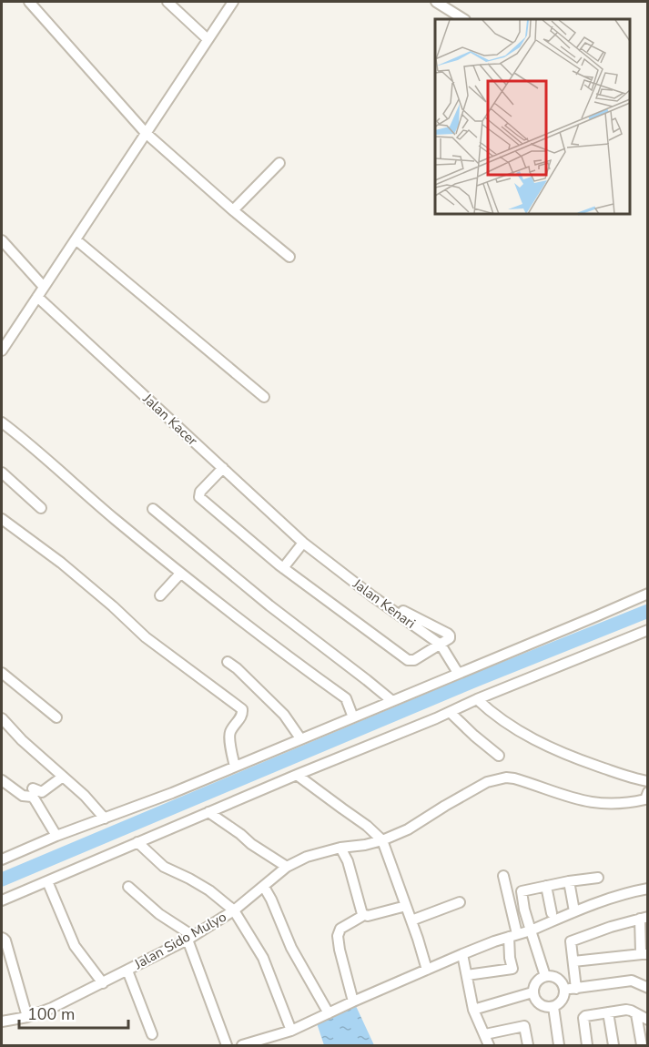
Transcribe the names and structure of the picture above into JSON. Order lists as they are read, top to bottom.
{
  "streets": {
    "street": ["Jalan Kacer", "Jalan Kenari", "Jalan Sido Mulyo"]
  },
  "crossings": [
    ["Jalan Kacer", "Jalan Kenari"]
  ],
  "scale_bar": "100 m"
}
